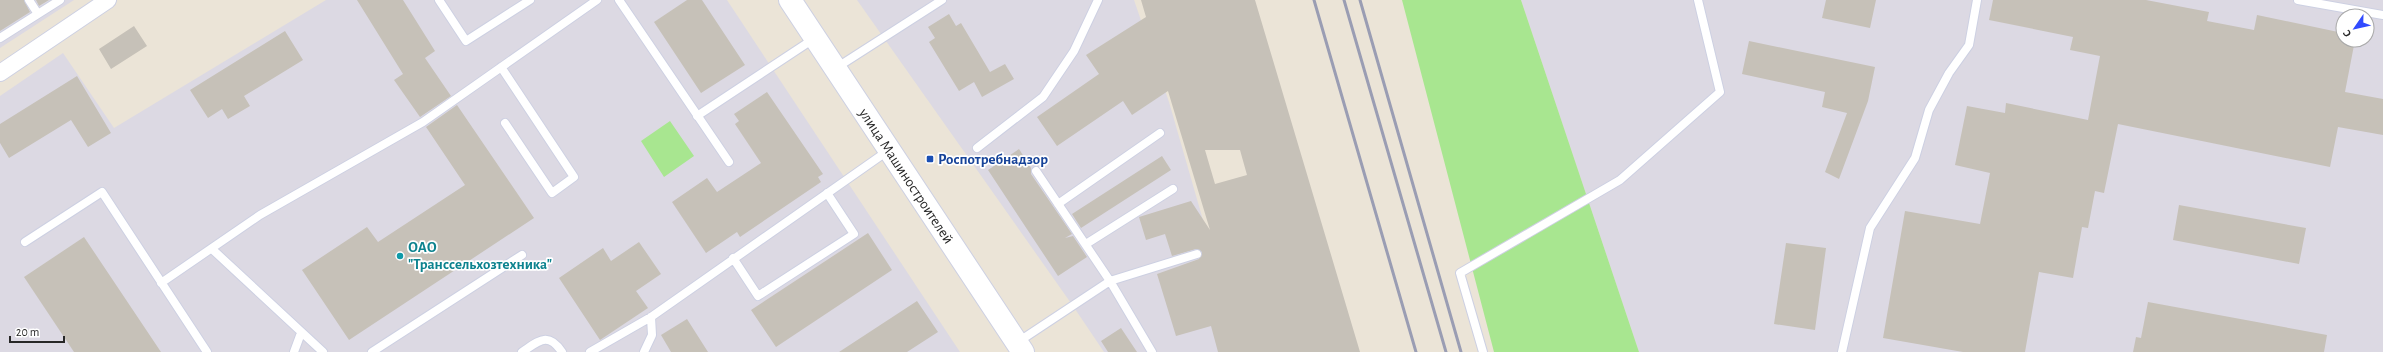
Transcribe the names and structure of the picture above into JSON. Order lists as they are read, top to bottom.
{
  "streets": {
    "main road": ["улица Машиностроителей"]
  },
  "places": {
    "transit": ["Роспотребнадзор"],
    "other": ["ОАО \"Транссельхозтехника\""]
  },
  "scale_bar": "20 m",
  "north": "bottom left"
}
